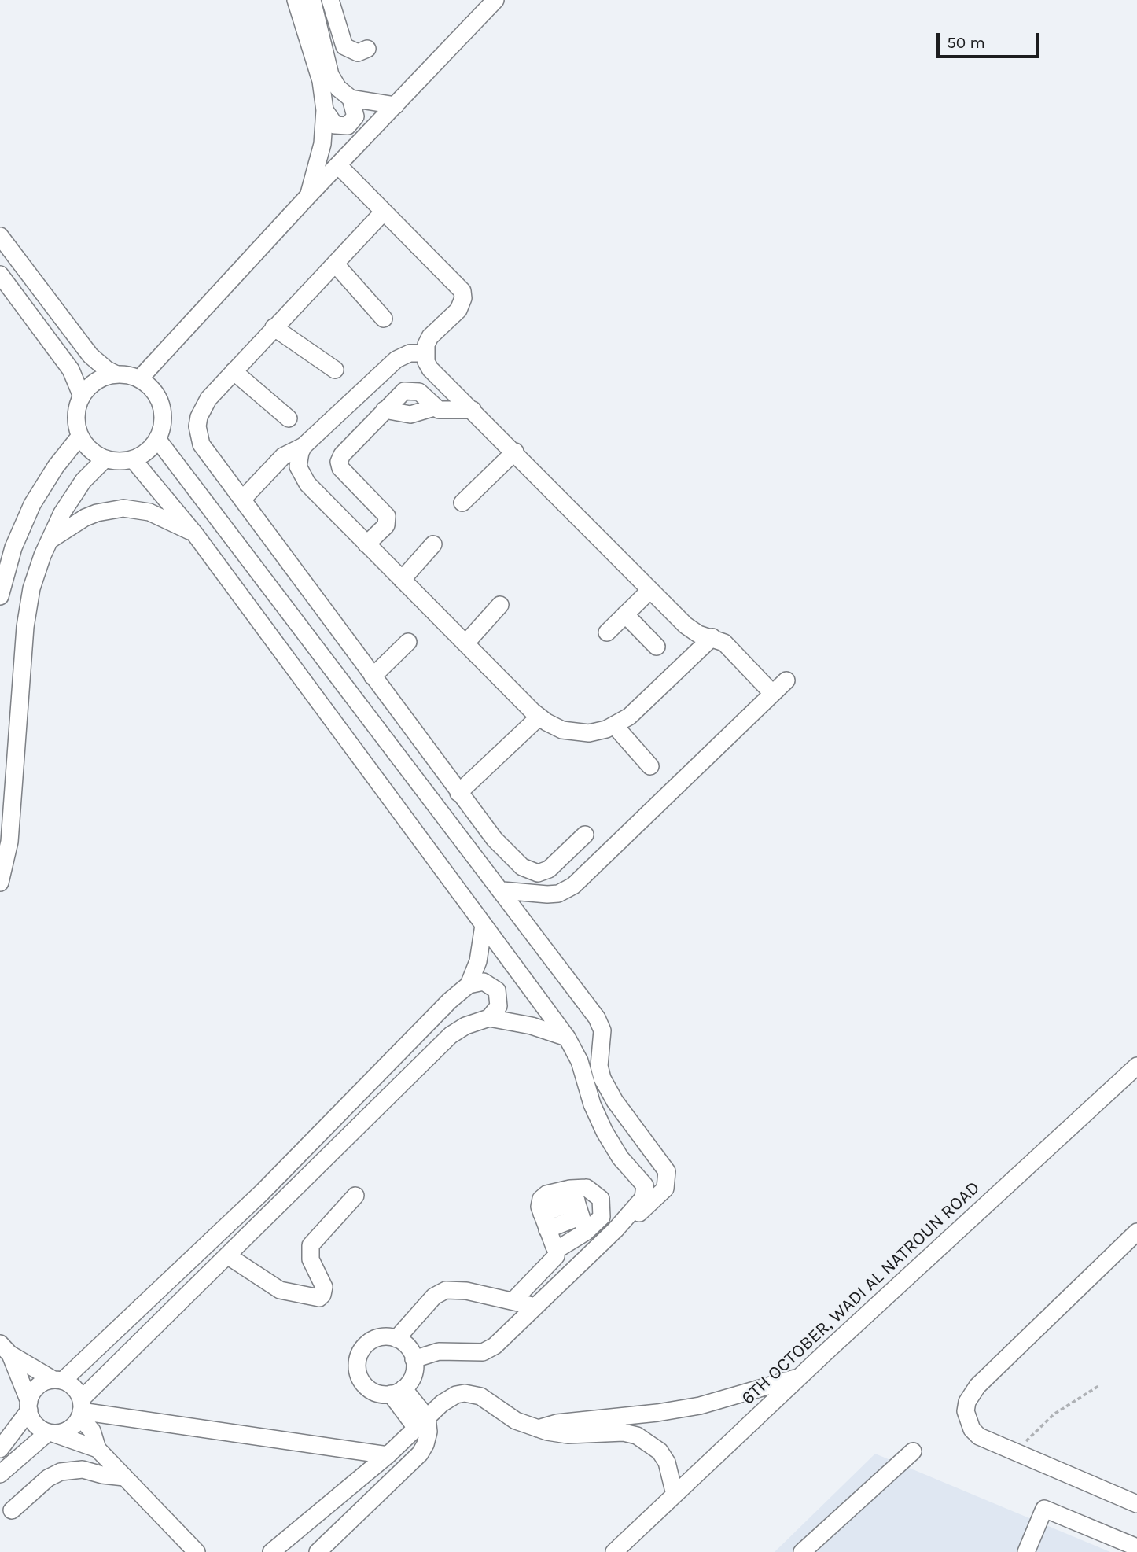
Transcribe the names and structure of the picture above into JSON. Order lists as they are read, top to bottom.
{
  "streets": {
    "street": ["6TH OCTOBER, WADI AL NATROUN ROAD"]
  },
  "scale_bar": "50 m"
}
